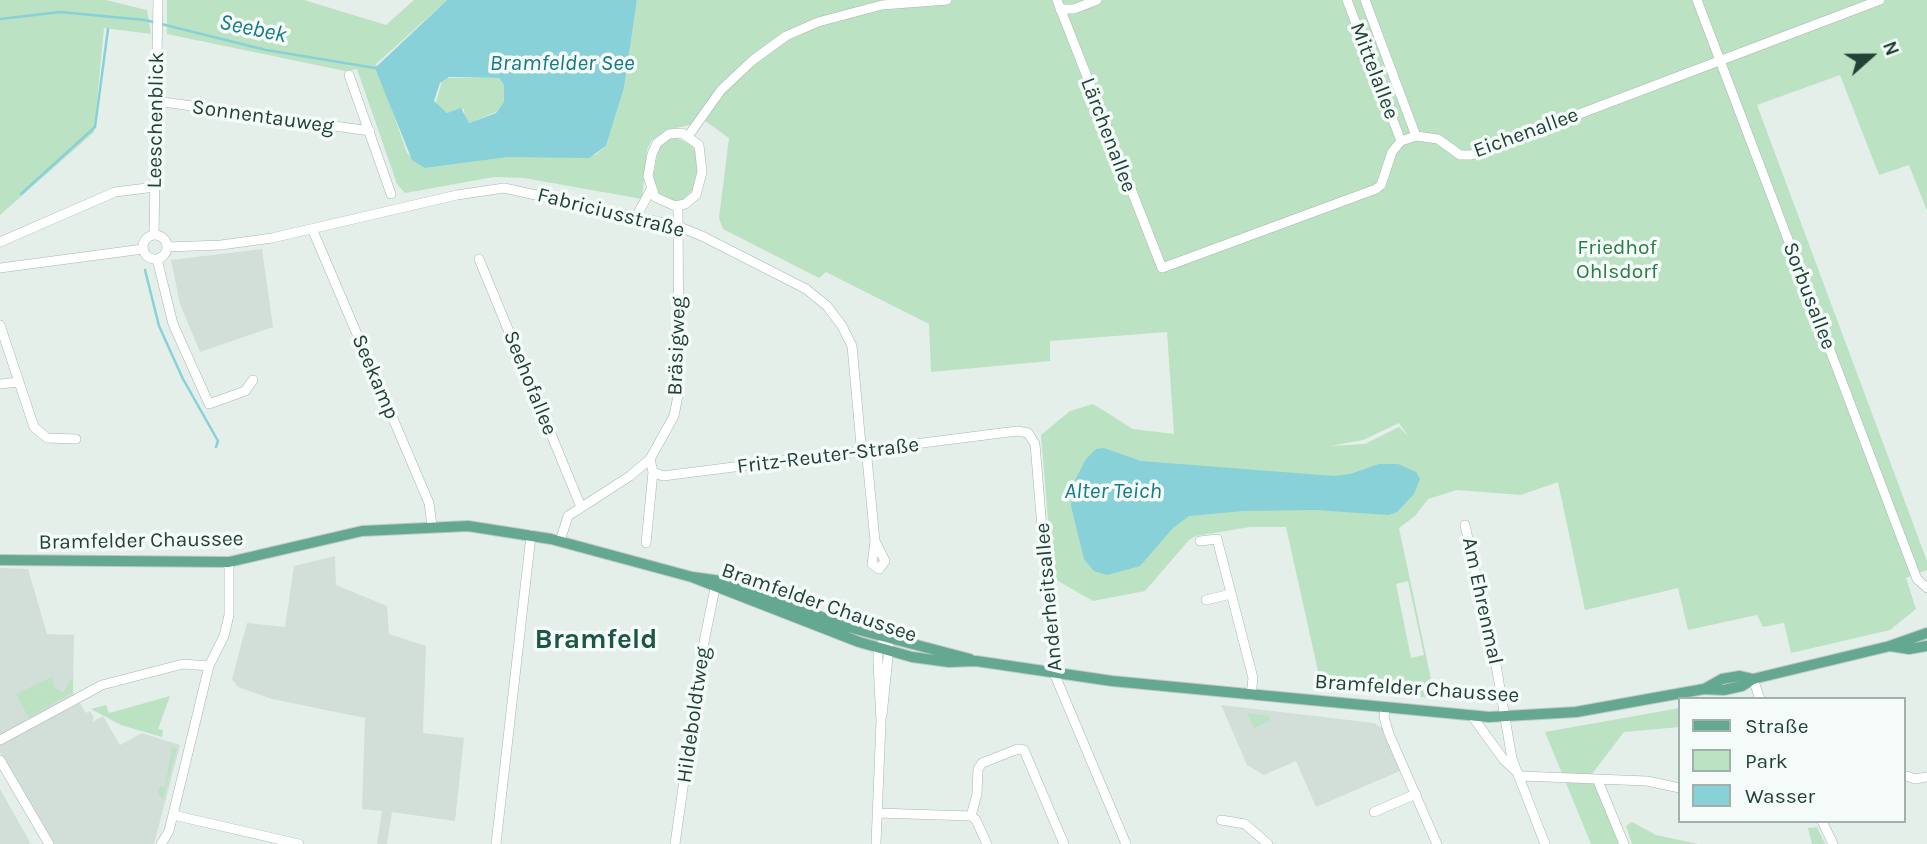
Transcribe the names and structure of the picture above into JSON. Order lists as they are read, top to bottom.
{
  "streets": {
    "main road": ["Bramfelder Chaussee"],
    "street": [
      "Mittelallee",
      "Sonnentauweg",
      "Leeschenblick",
      "Eichenallee",
      "Lärchenallee",
      "Fabriciusstraße",
      "Sorbusallee",
      "Bräsigweg",
      "Seekamp",
      "Seehofallee",
      "Fritz-Reuter-Straße",
      "Anderheitsallee",
      "Am Ehrenmal",
      "Hildeboldtweg"
    ]
  },
  "crossings": [
    ["Mittelallee", "Eichenallee"],
    ["Mittelallee", "Lärchenallee"],
    ["Sonnentauweg", "Leeschenblick"],
    ["Eichenallee", "Sorbusallee"],
    ["Fabriciusstraße", "Bräsigweg"],
    ["Fabriciusstraße", "Seekamp"],
    ["Fabriciusstraße", "Fritz-Reuter-Straße"],
    ["Bräsigweg", "Seehofallee"],
    ["Bräsigweg", "Bramfelder Chaussee"],
    ["Seekamp", "Bramfelder Chaussee"],
    ["Fritz-Reuter-Straße", "Anderheitsallee"],
    ["Bramfelder Chaussee", "Anderheitsallee"],
    ["Bramfelder Chaussee", "Am Ehrenmal"],
    ["Bramfelder Chaussee", "Hildeboldtweg"]
  ],
  "districts": ["Bramfeld"],
  "water": ["Seebek", "Bramfelder See", "Alter Teich"],
  "parks": ["Friedhof Ohlsdorf"],
  "legend": ["Straße", "Park", "Wasser"],
  "north": "right"
}
